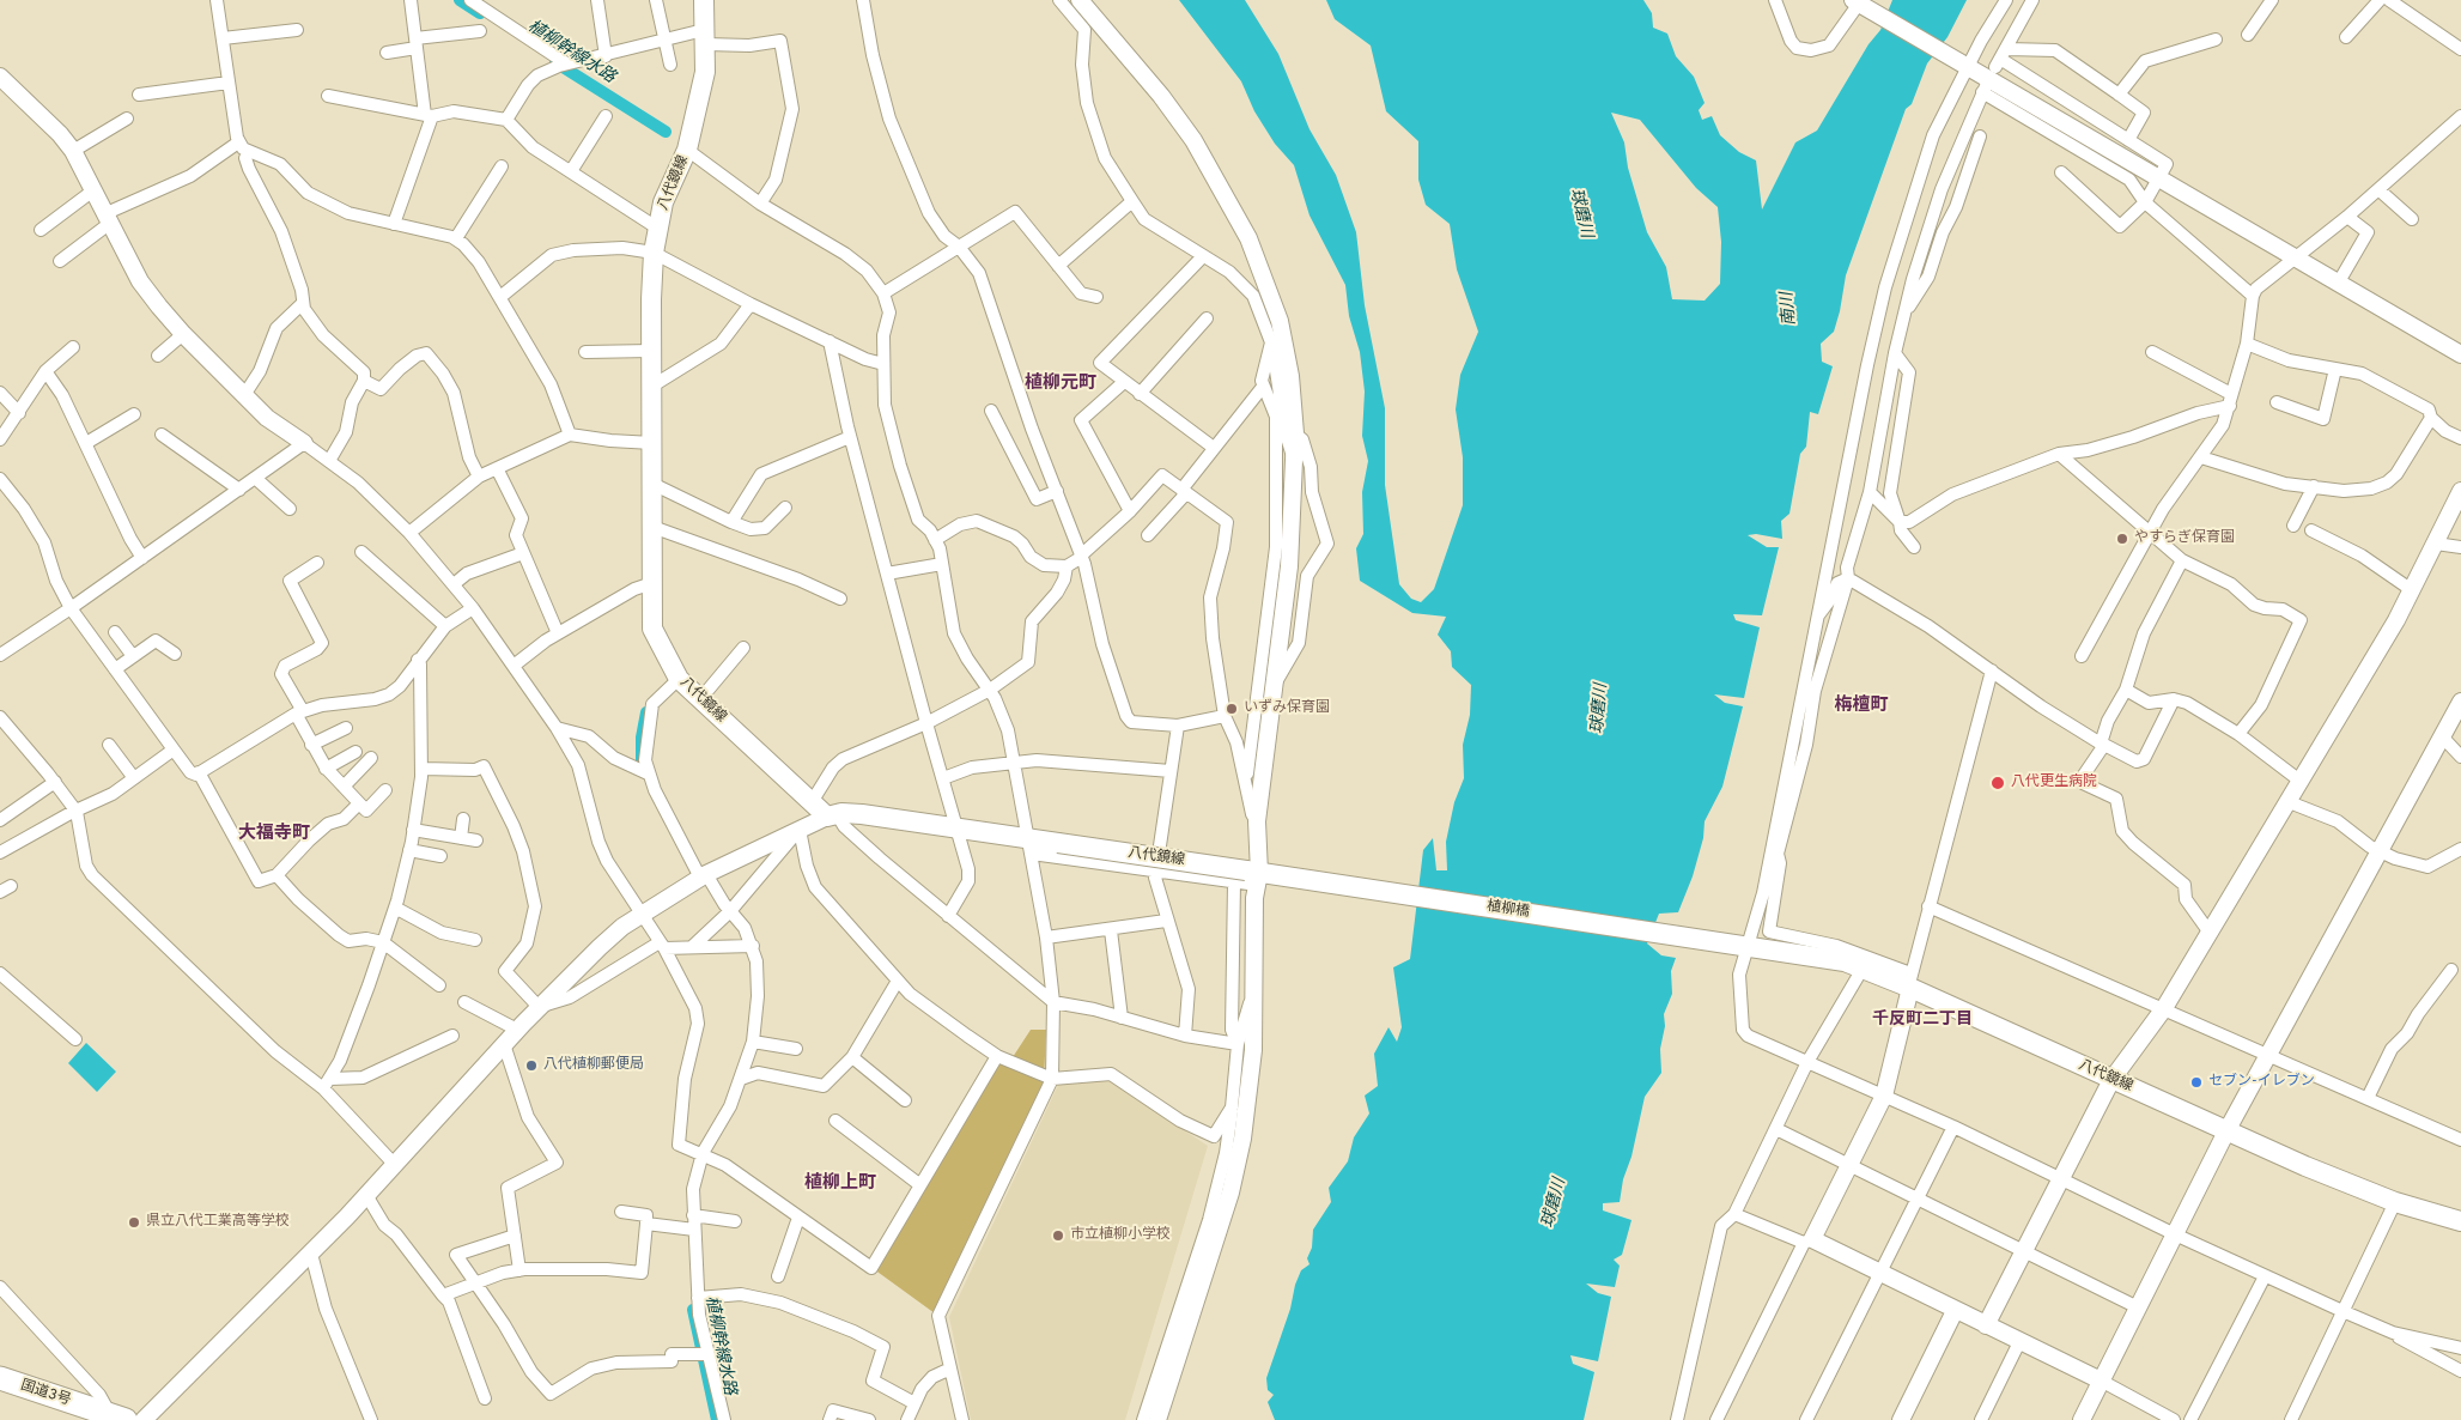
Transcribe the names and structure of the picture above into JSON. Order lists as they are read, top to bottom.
{
  "streets": {
    "highway": ["国道3号"],
    "main road": ["八代鏡線", "植柳橋"]
  },
  "crossings": [
    ["八代鏡線", "植柳橋"]
  ],
  "districts": [
    "植柳元町",
    "栴檀町",
    "大福寺町",
    "千反町二丁目",
    "植柳上町"
  ],
  "water": ["植柳幹線水路", "球磨川", "南川"],
  "places": [
    "やすらぎ保育園",
    "いずみ保育園",
    "八代更生病院",
    "八代植柳郵便局",
    "セブン-イレブン",
    "県立八代工業高等学校",
    "市立植柳小学校"
  ]
}
